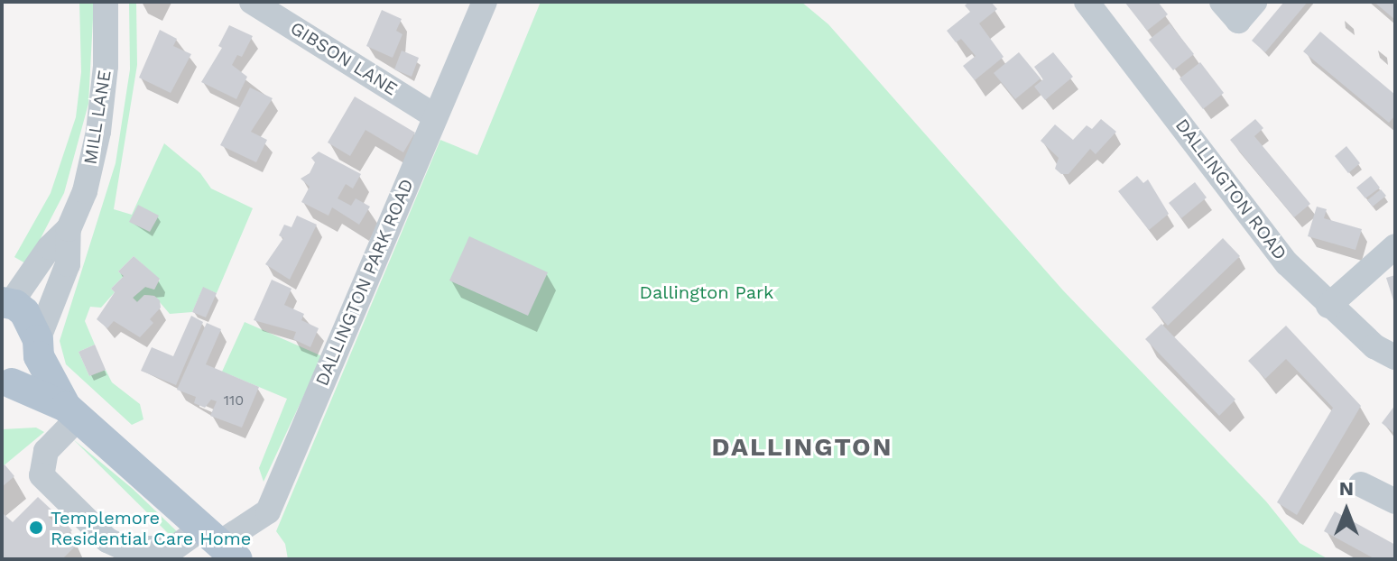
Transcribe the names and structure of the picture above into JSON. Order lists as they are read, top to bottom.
{
  "streets": {
    "street": [
      "GIBSON LANE",
      "MILL LANE",
      "DALLINGTON ROAD",
      "DALLINGTON PARK ROAD"
    ]
  },
  "crossings": [
    ["GIBSON LANE", "DALLINGTON PARK ROAD"]
  ],
  "districts": ["DALLINGTON"],
  "parks": ["Dallington Park"],
  "places": ["Templemore Residential Care Home"],
  "house_numbers": ["110"],
  "north": "top"
}
